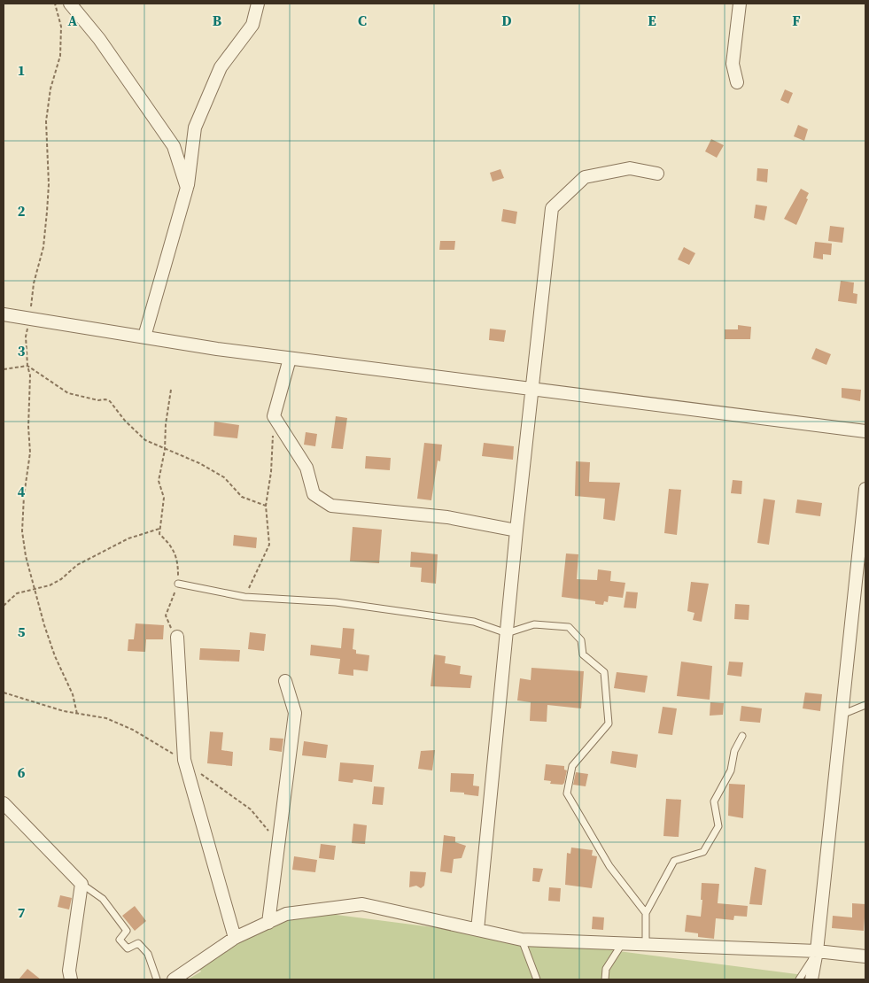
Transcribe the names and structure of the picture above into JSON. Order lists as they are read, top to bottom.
{
  "grid": {
    "columns": [
      "A",
      "B",
      "C",
      "D",
      "E",
      "F"
    ],
    "rows": [
      "1",
      "2",
      "3",
      "4",
      "5",
      "6",
      "7"
    ]
  }
}
